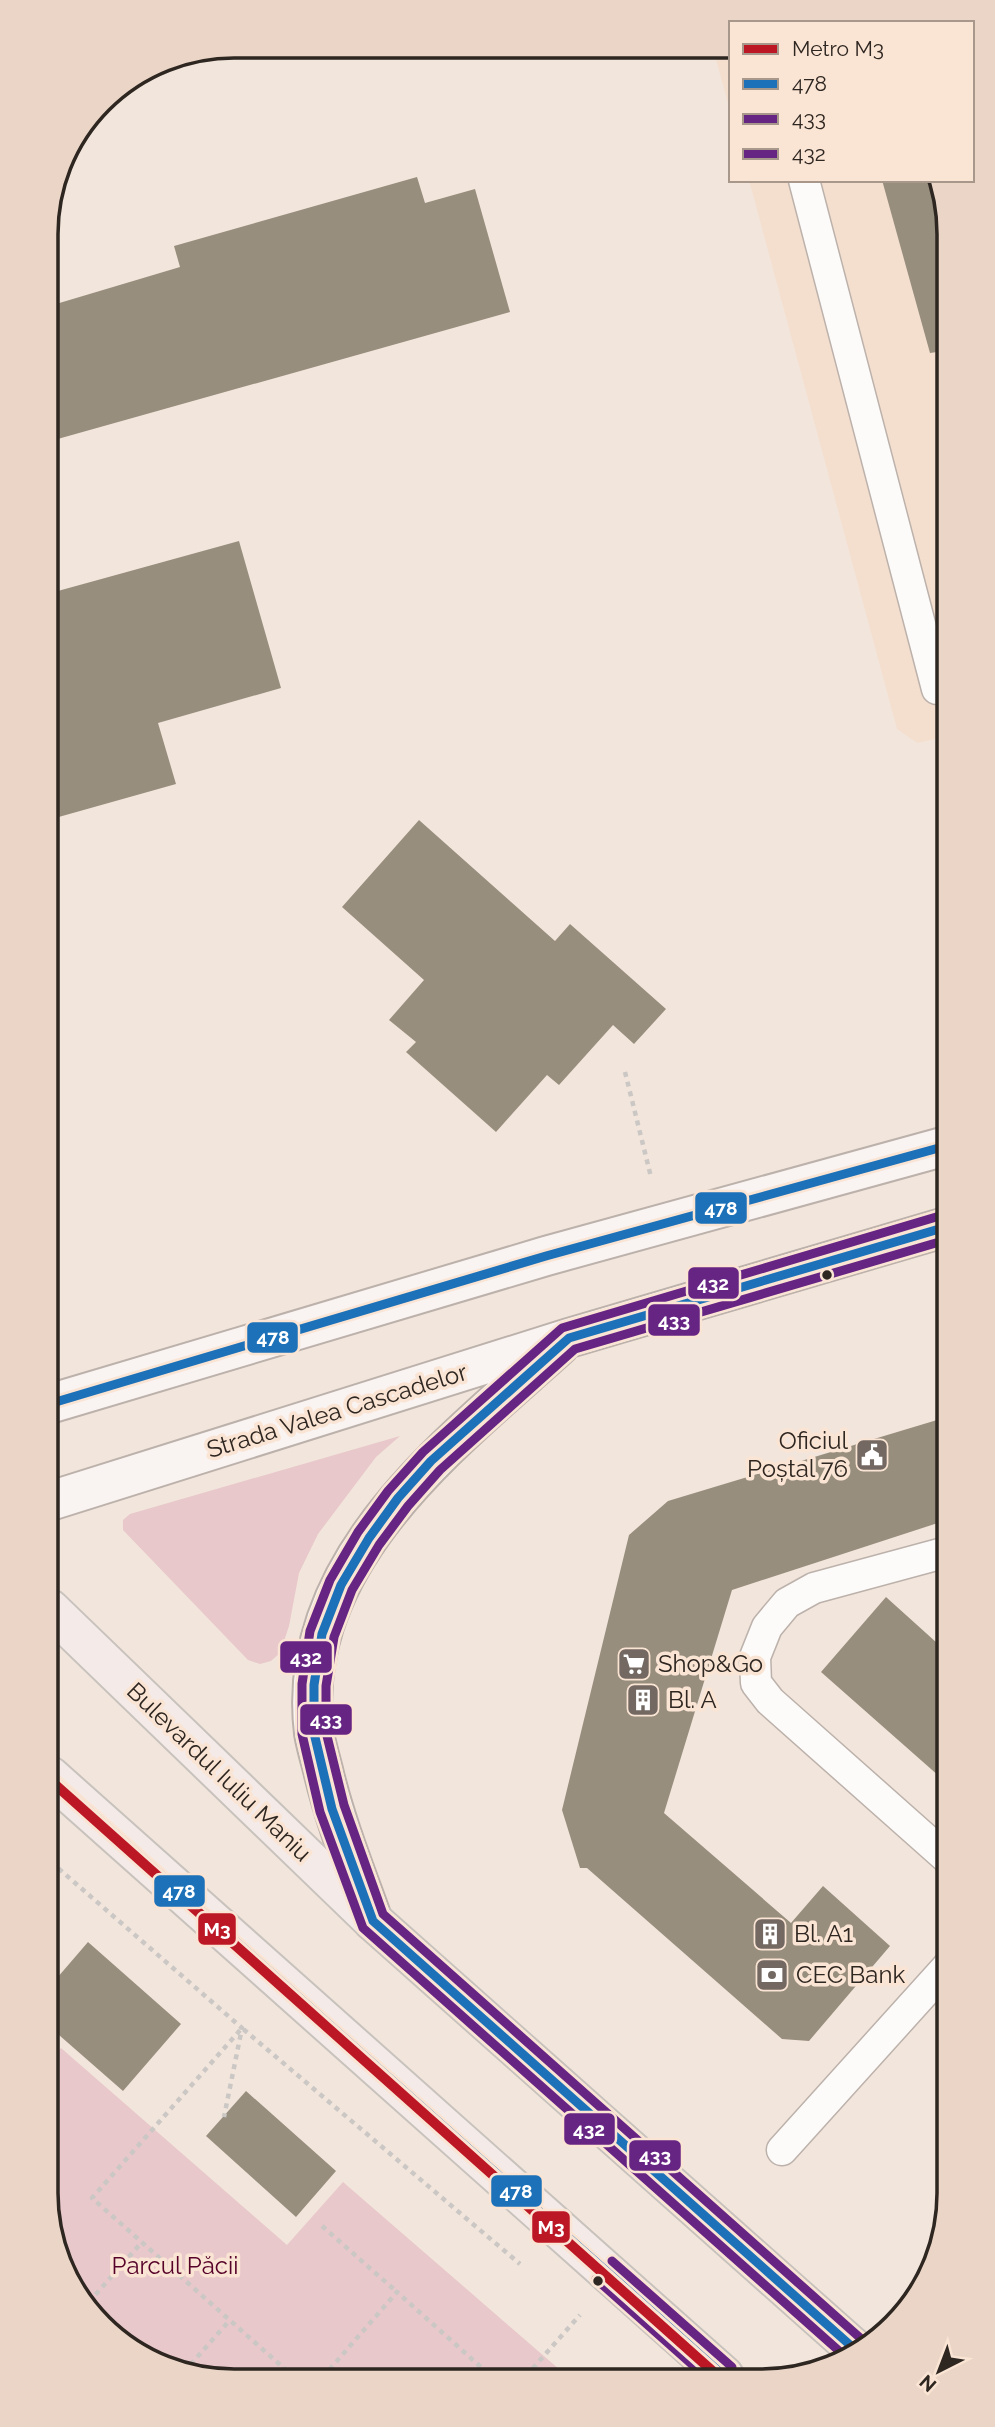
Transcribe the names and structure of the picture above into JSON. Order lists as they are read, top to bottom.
{
  "streets": {
    "main road": ["Strada Valea Cascadelor", "Bulevardul Iuliu Maniu"]
  },
  "parks": ["Parcul Păcii"],
  "places": {
    "public building": ["Oficiul Poștal 76"],
    "supermarket": ["Shop&Go"],
    "building": ["Bl. A", "Bl. A1"],
    "bank": ["CEC Bank"]
  },
  "lines": [
    "transit line 478",
    "transit line 432",
    "transit line 433",
    "metro line M3"
  ],
  "legend": [
    "Metro M3",
    "478",
    "433",
    "432"
  ],
  "north": "bottom left"
}
